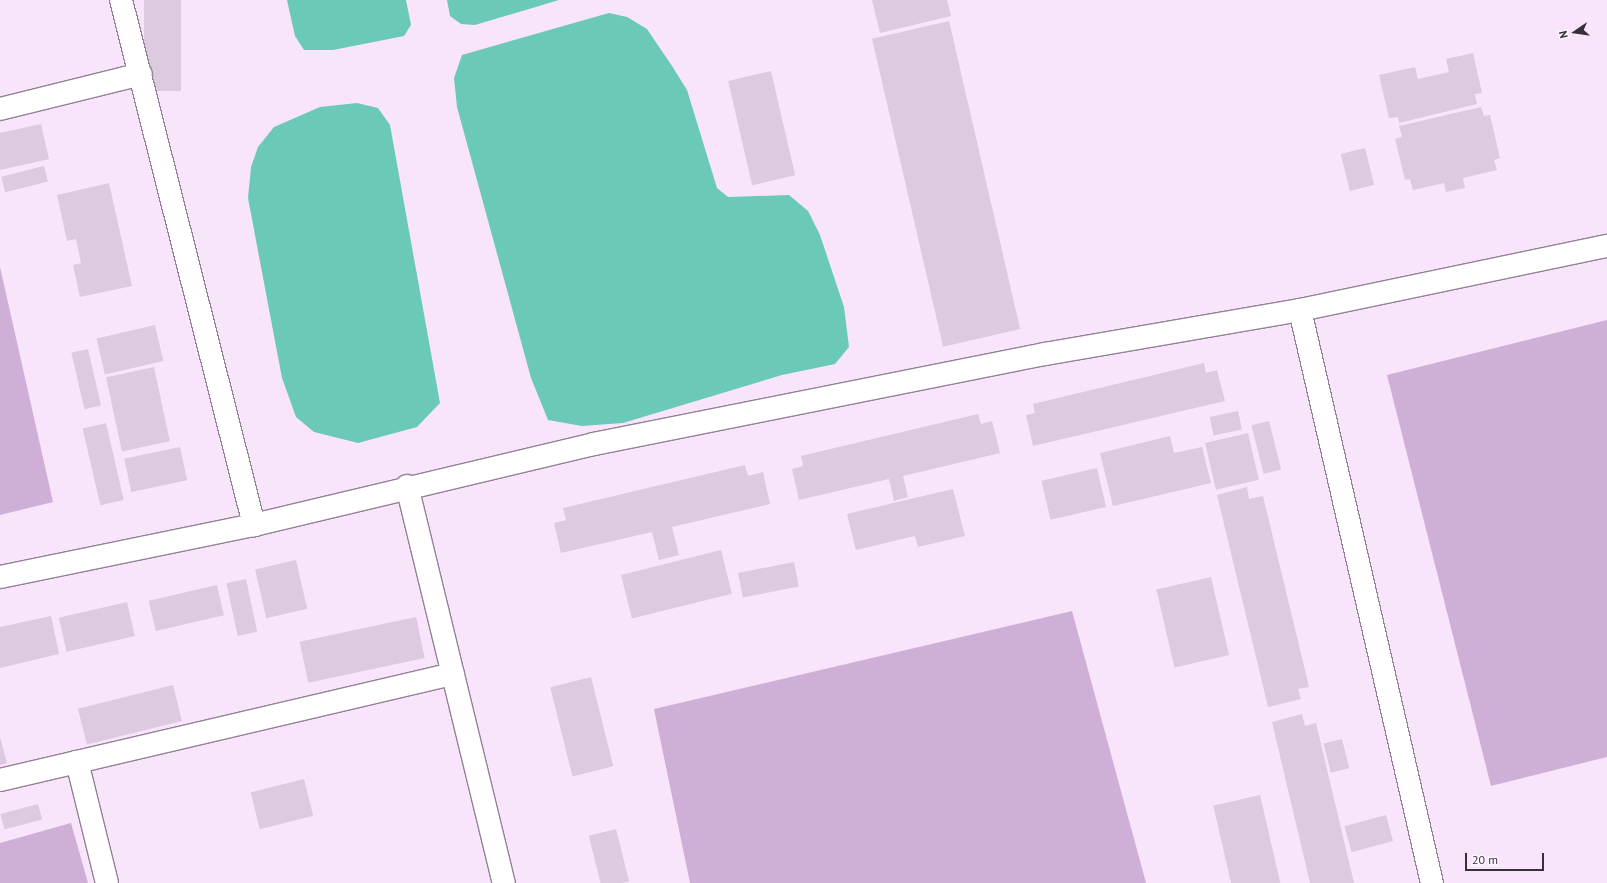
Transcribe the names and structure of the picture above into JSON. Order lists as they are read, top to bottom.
{
  "scale_bar": "20 m",
  "north": "left"
}
